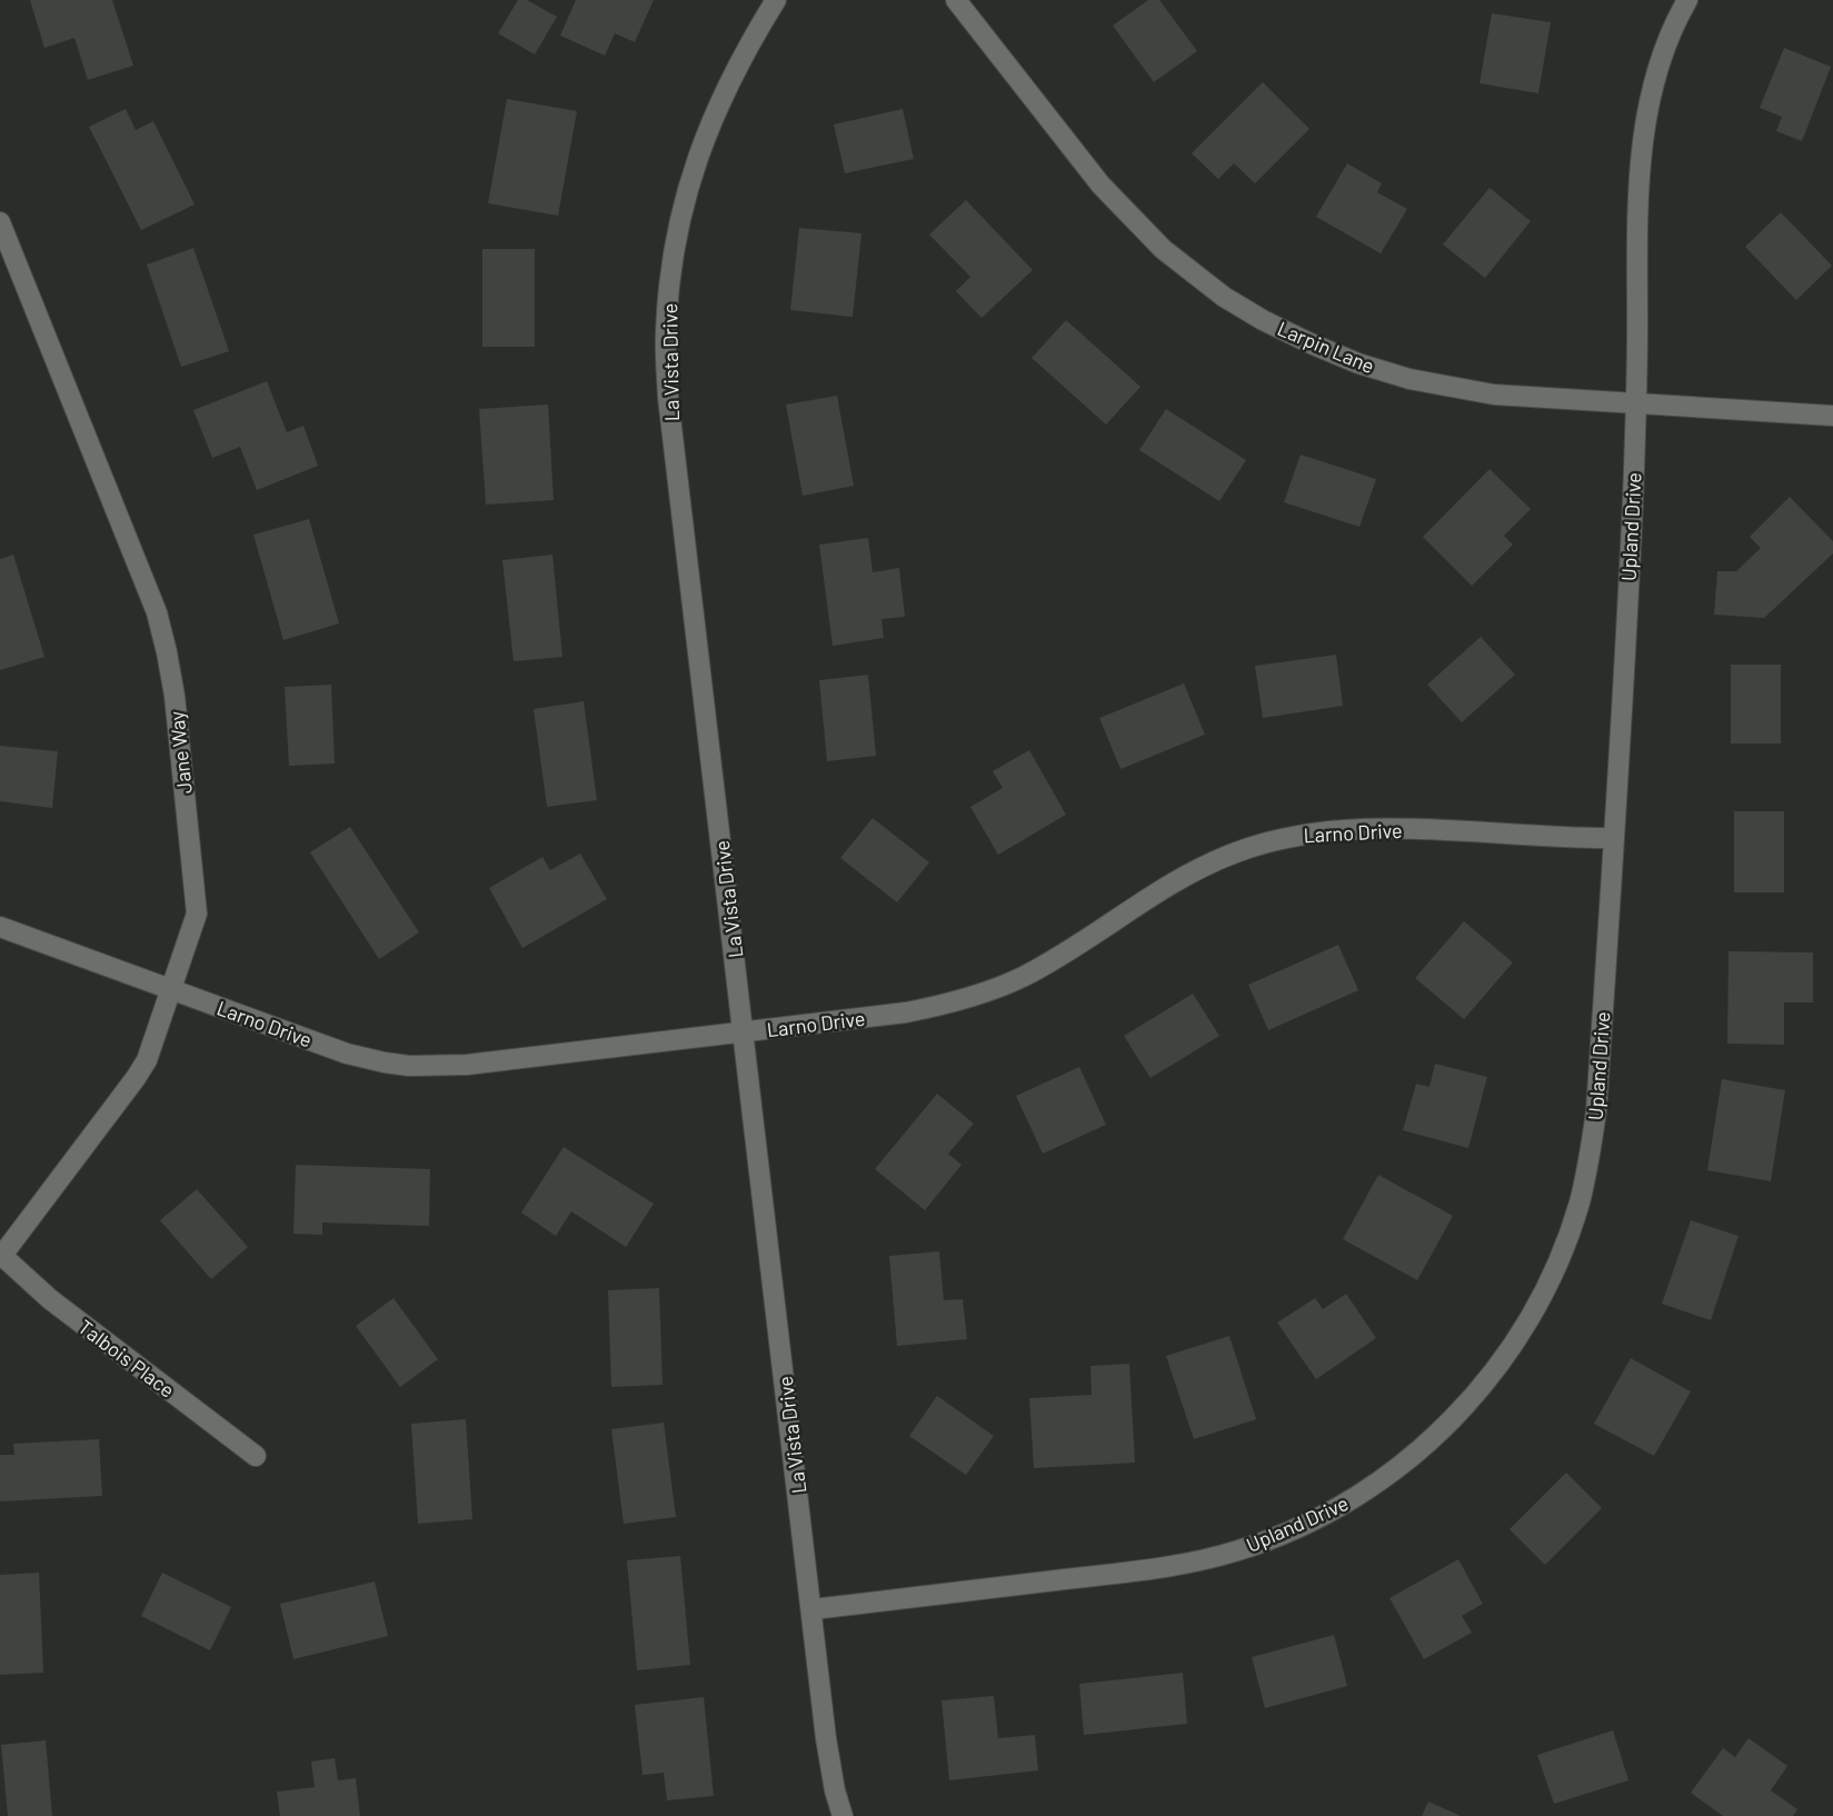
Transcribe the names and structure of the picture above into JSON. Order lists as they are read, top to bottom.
{
  "streets": {
    "street": [
      "Larpin Lane",
      "La Vista Drive",
      "Upland Drive",
      "Jane Way",
      "Larno Drive",
      "Talbois Place"
    ]
  },
  "crossings": [
    ["Larpin Lane", "Upland Drive"],
    ["La Vista Drive", "Upland Drive"],
    ["La Vista Drive", "Larno Drive"],
    ["Upland Drive", "Larno Drive"],
    ["Jane Way", "Larno Drive"],
    ["Jane Way", "Talbois Place"]
  ]
}
